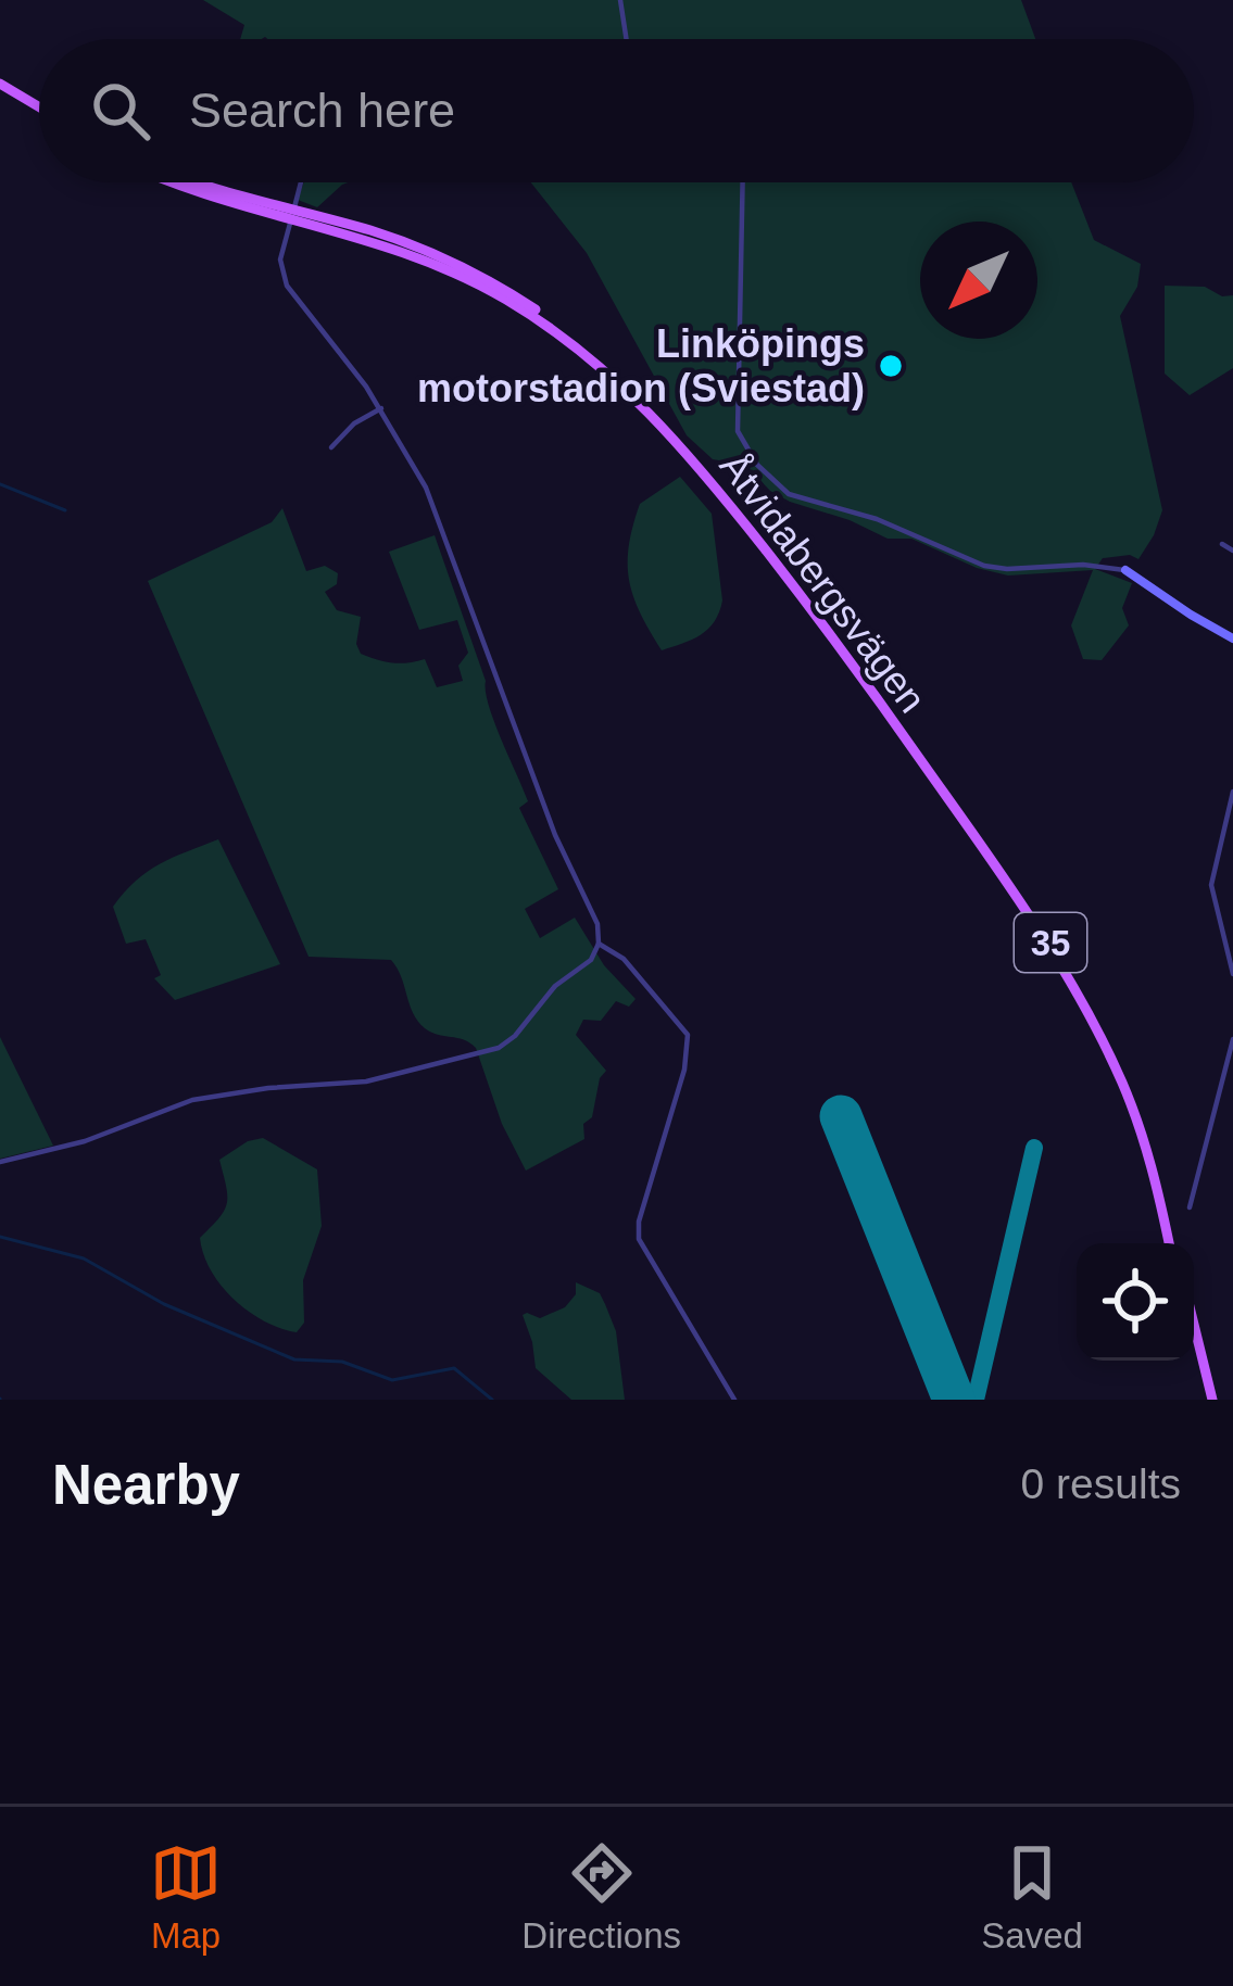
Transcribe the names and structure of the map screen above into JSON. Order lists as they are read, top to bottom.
{
  "streets": {
    "main road": ["Åtvidabergsvägen", "35"]
  },
  "places": ["Linköpings motorstadion (Sviestad)"],
  "north": "bottom left",
  "page": {
    "search": "Search here",
    "heading": ["Nearby", "0 results"],
    "nav": ["Map", "Directions", "Saved"]
  }
}
